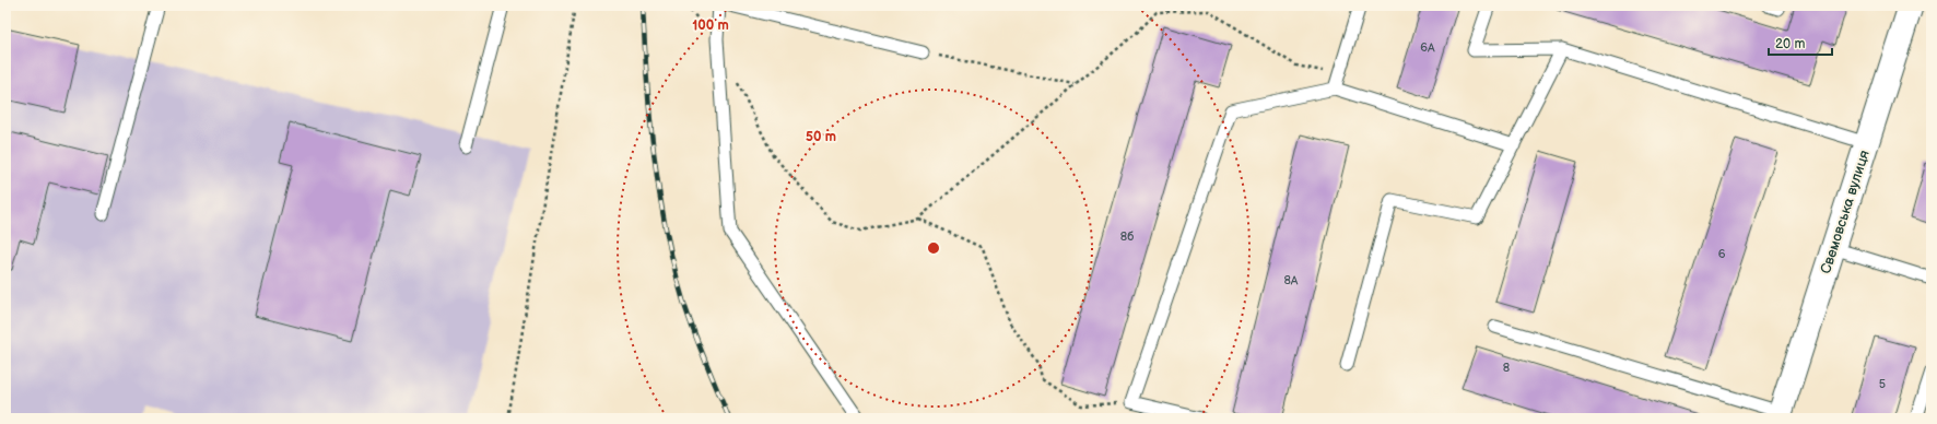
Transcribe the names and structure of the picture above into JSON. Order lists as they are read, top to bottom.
{
  "streets": {
    "street": ["Свемовська вулиця"]
  },
  "house_numbers": [
    "6А",
    "8б",
    "6",
    "8А",
    "8",
    "5"
  ],
  "scale_bar": "20 m",
  "rings": ["100 m", "50 m"]
}
